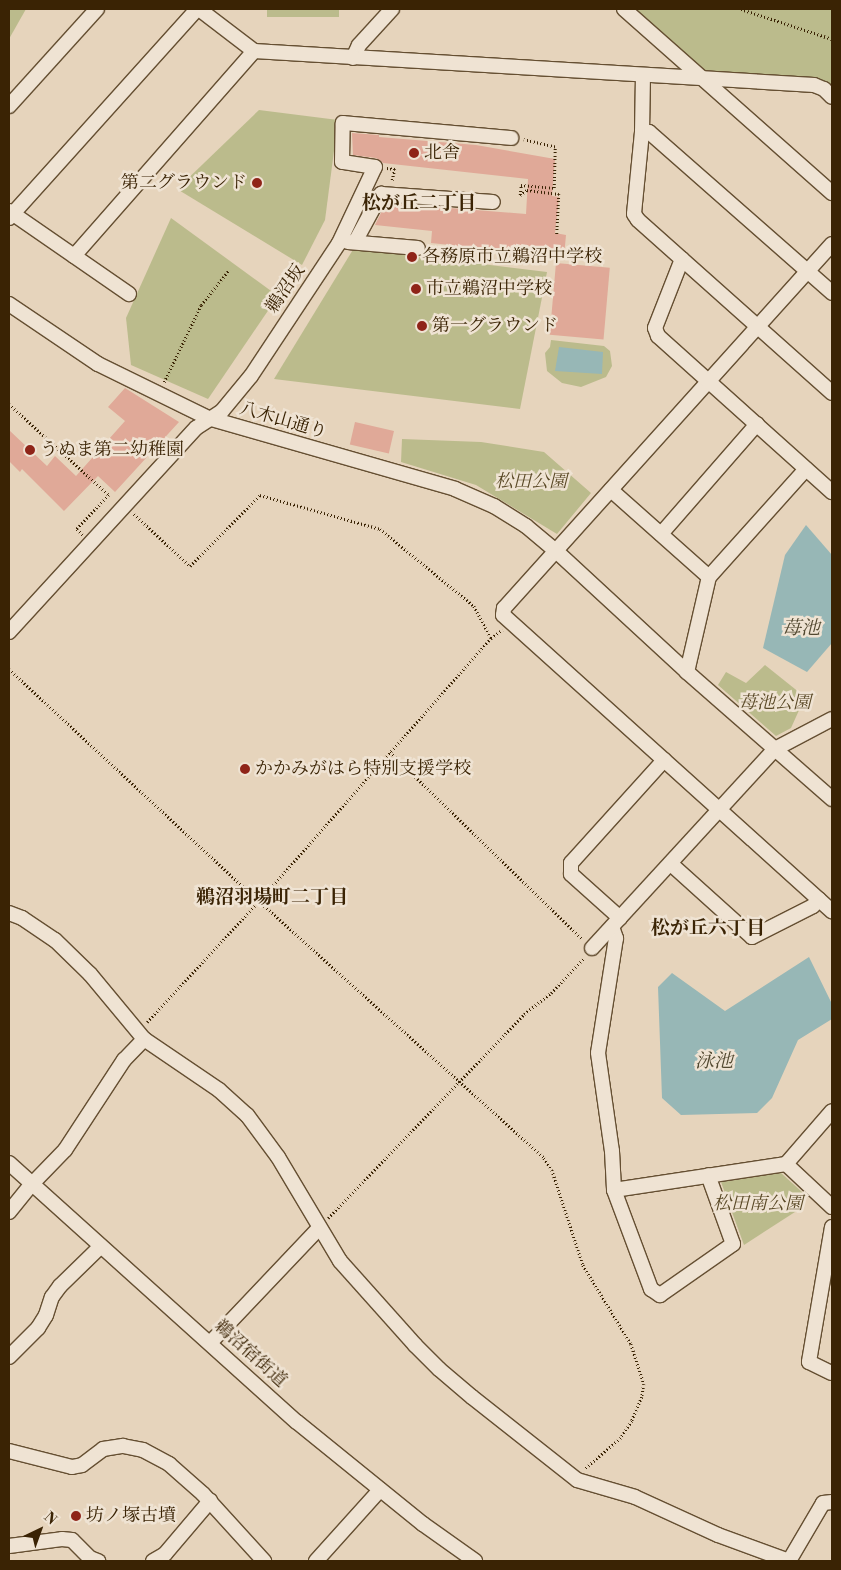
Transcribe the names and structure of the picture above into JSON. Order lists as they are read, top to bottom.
{
  "streets": {
    "street": ["鵜沼坂", "八木山通り", "鵜沼宿街道"]
  },
  "crossings": [
    ["鵜沼坂", "八木山通り"]
  ],
  "districts": ["松が丘二丁目", "鵜沼羽場町二丁目", "松が丘六丁目"],
  "water": ["苺池", "泳池"],
  "parks": ["松田公園", "苺池公園", "松田南公園"],
  "places": [
    "北舎",
    "第二グラウンド",
    "各務原市立鵜沼中学校",
    "市立鵜沼中学校",
    "第一グラウンド",
    "うぬま第二幼稚園",
    "かかみがはら特別支援学校",
    "坊ノ塚古墳"
  ],
  "north": "top right"
}
